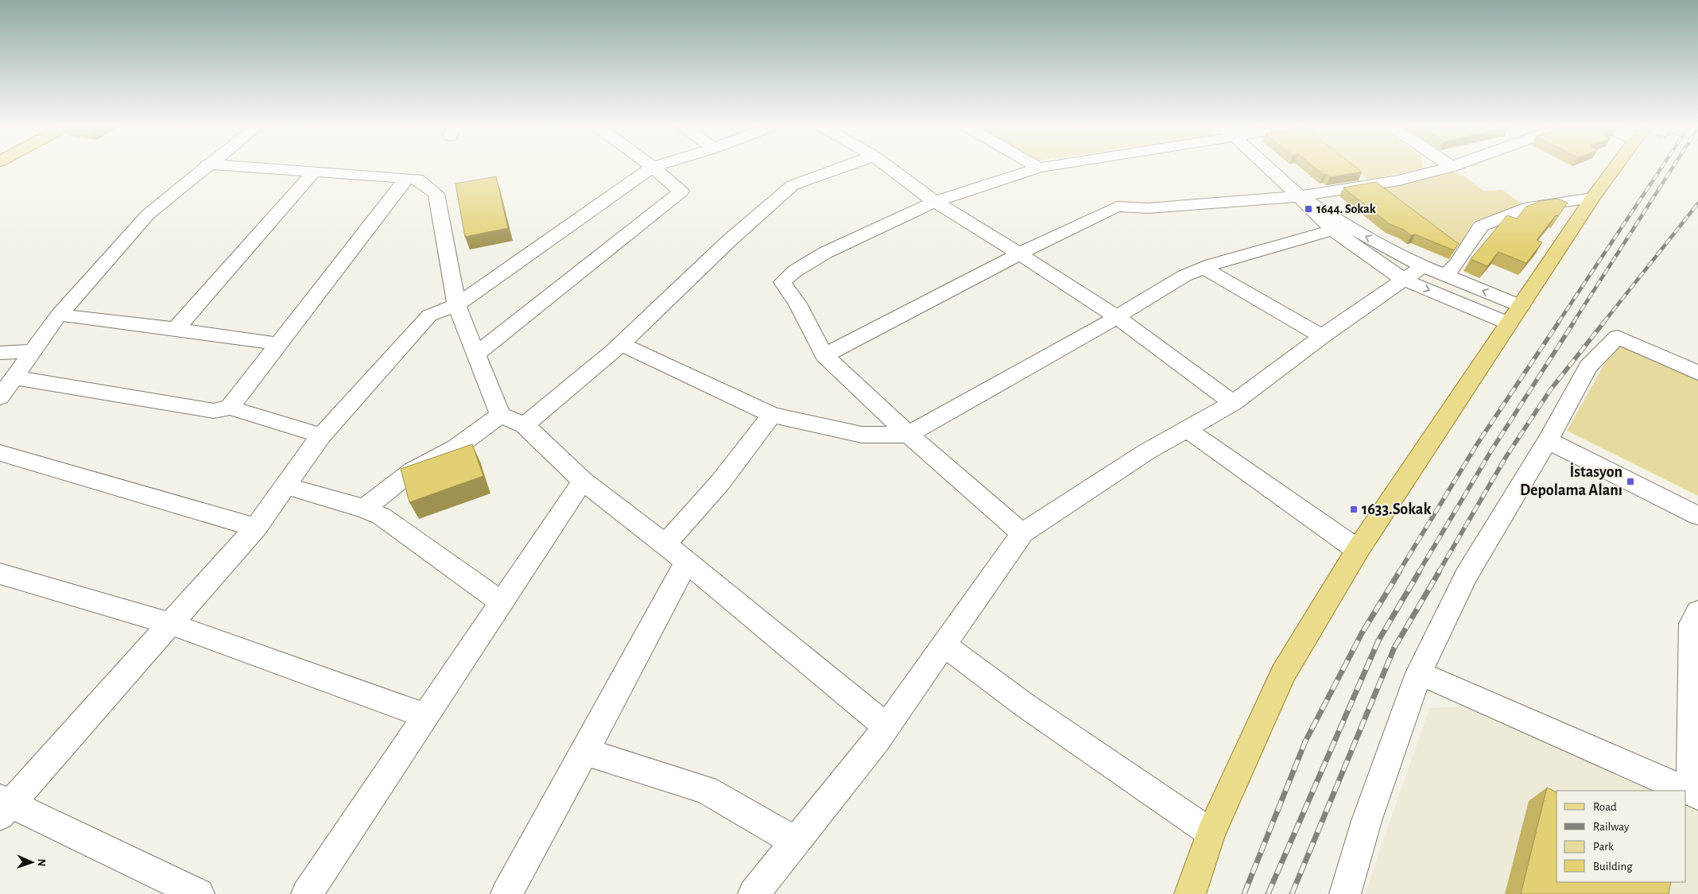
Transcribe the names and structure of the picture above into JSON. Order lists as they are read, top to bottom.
{
  "places": {
    "transit": ["1644. Sokak", "İstasyon Depolama Alanı", "1633.Sokak"]
  },
  "legend": [
    "Road",
    "Railway",
    "Park",
    "Building"
  ],
  "north": "right"
}
